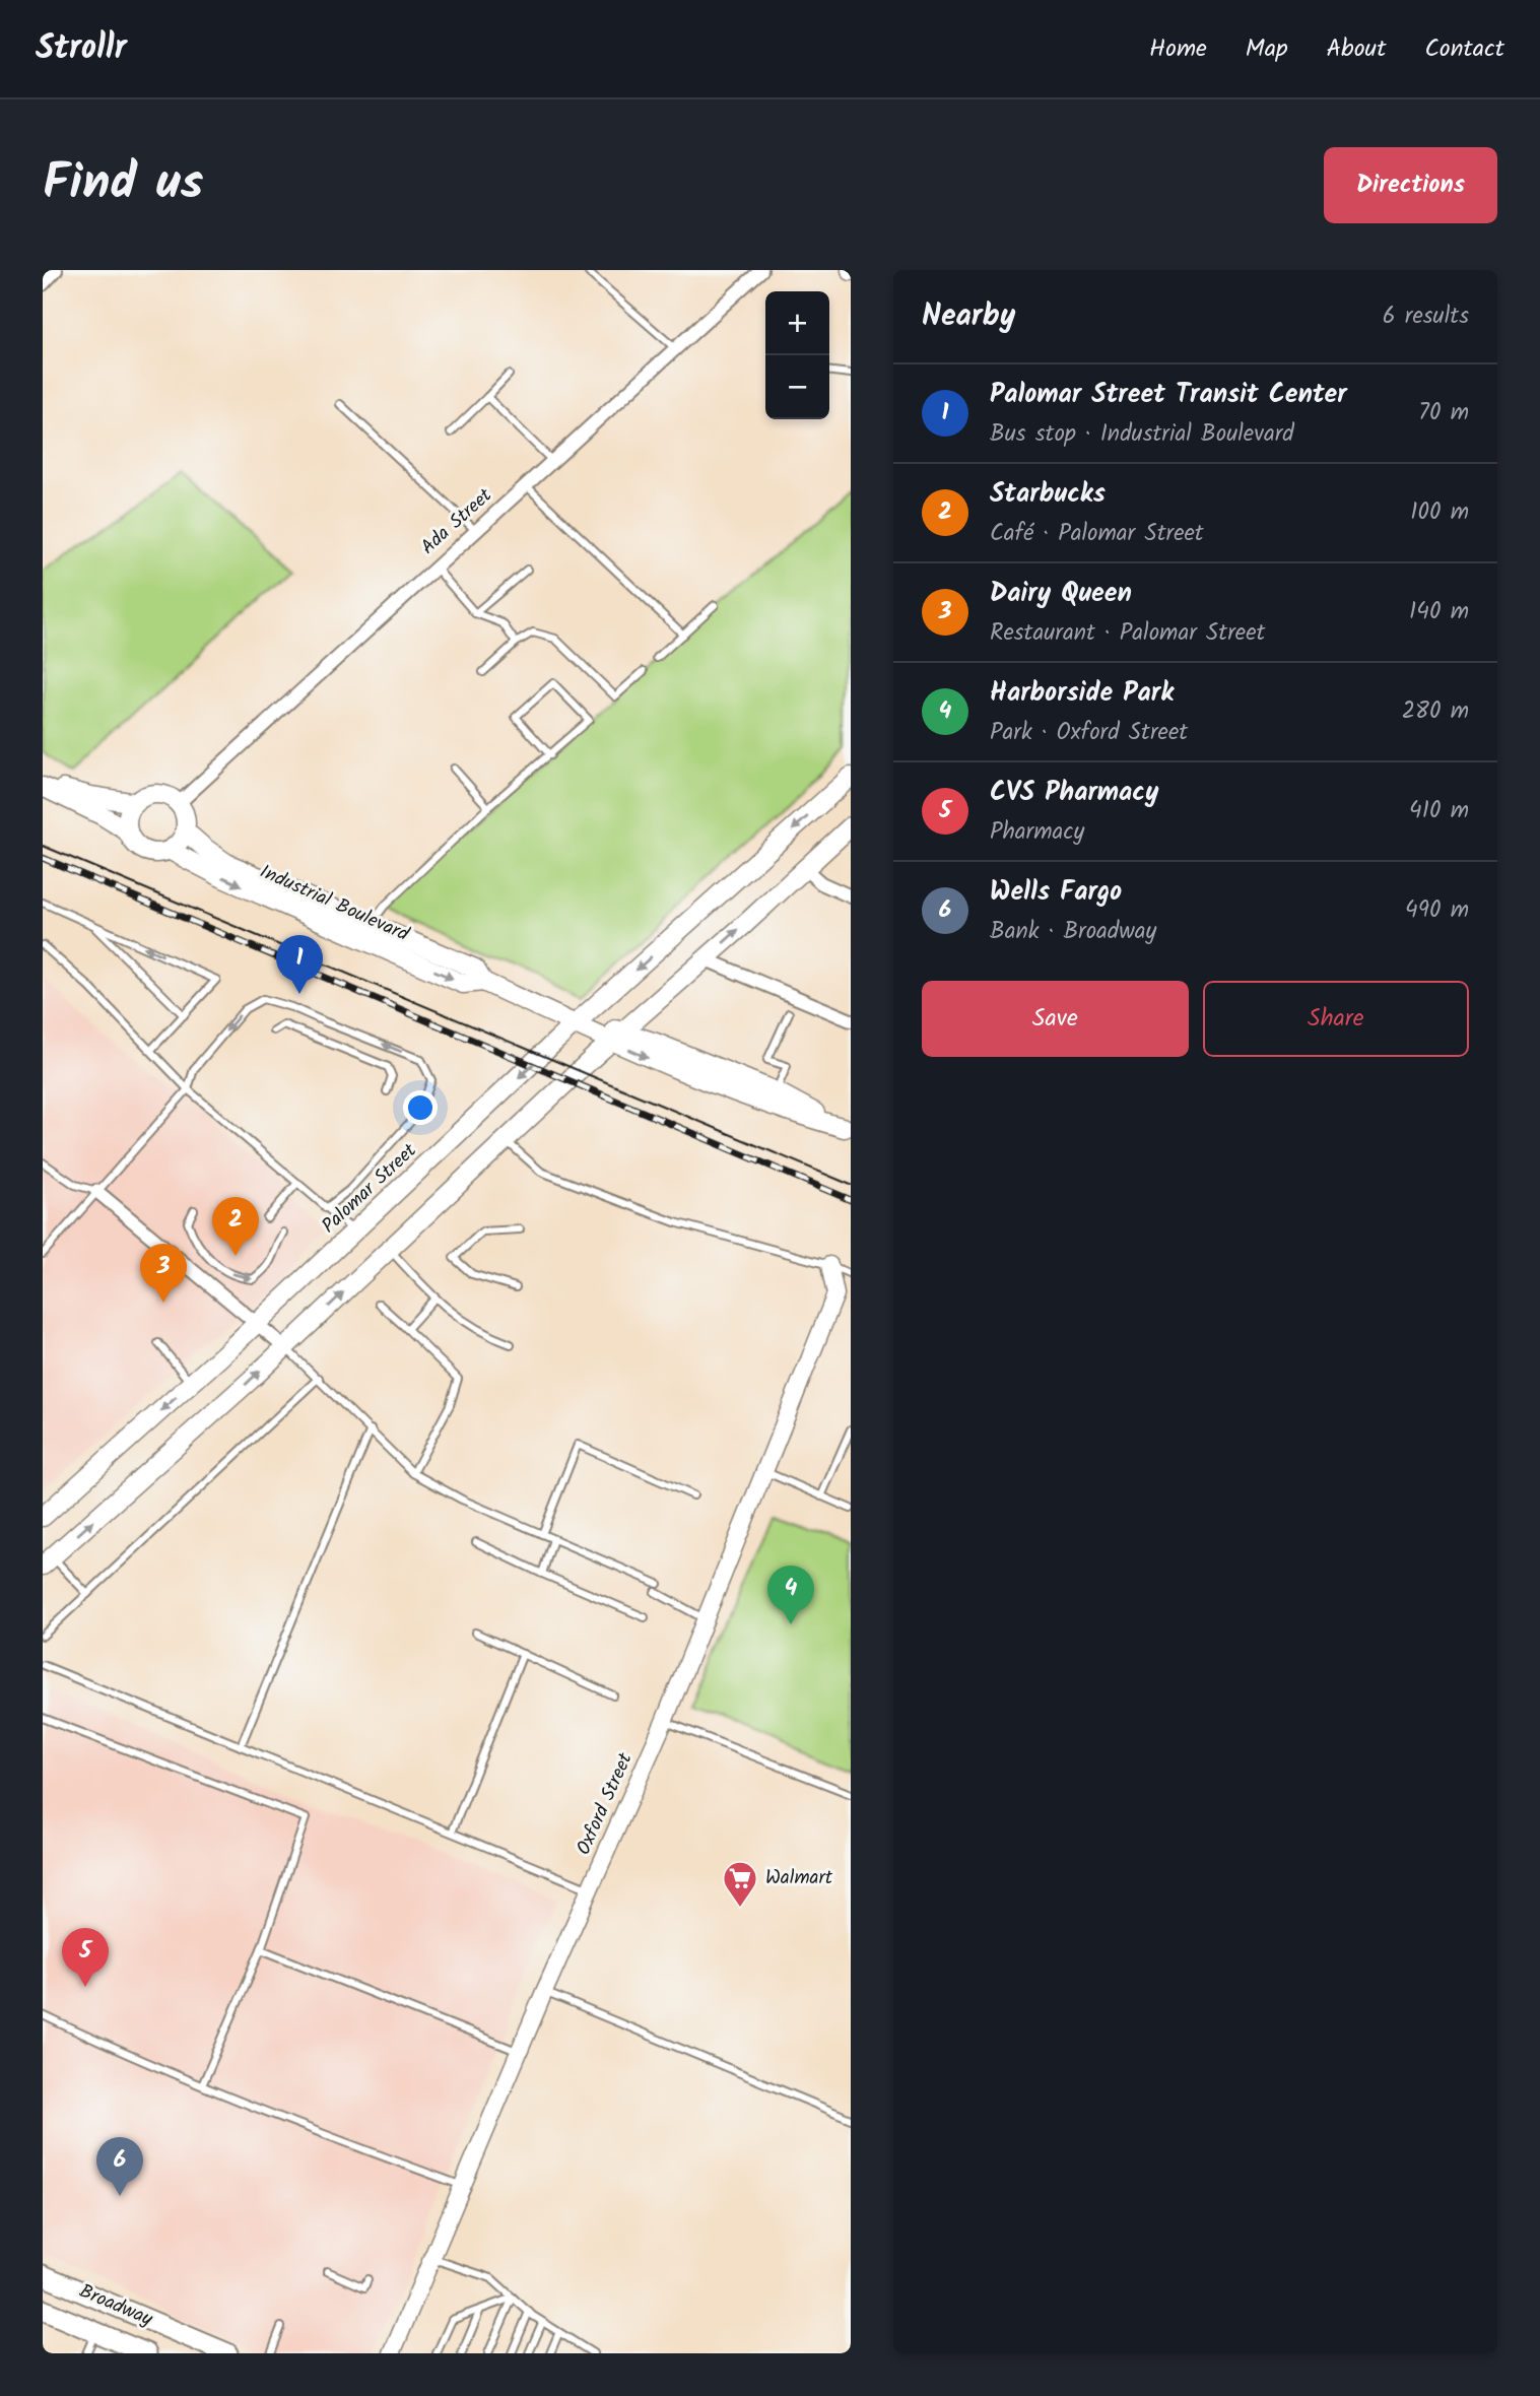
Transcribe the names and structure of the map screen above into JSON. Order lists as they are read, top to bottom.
{
  "streets": {
    "main road": ["Industrial Boulevard", "Palomar Street", "Broadway"],
    "street": ["Ada Street", "Oxford Street"]
  },
  "crossings": [
    ["Ada Street", "Industrial Boulevard"],
    ["Industrial Boulevard", "Palomar Street"]
  ],
  "places": {
    "supermarket": ["Walmart"]
  },
  "page": {
    "header": "Strollr",
    "nav": [
      "Home",
      "Map",
      "About",
      "Contact"
    ],
    "title": "Find us",
    "buttons": [
      "Directions",
      ["Save", "Share"]
    ],
    "heading": ["Nearby", "6 results"],
    "map_buttons": ["+", "−"],
    "list": [
      {
        "mark": "1",
        "name": "Palomar Street Transit Center",
        "note": "Bus stop · Industrial Boulevard",
        "value": "70 m"
      },
      {
        "mark": "2",
        "name": "Starbucks",
        "note": "Café · Palomar Street",
        "value": "100 m"
      },
      {
        "mark": "3",
        "name": "Dairy Queen",
        "note": "Restaurant · Palomar Street",
        "value": "140 m"
      },
      {
        "mark": "4",
        "name": "Harborside Park",
        "note": "Park · Oxford Street",
        "value": "280 m"
      },
      {
        "mark": "5",
        "name": "CVS Pharmacy",
        "note": "Pharmacy",
        "value": "410 m"
      },
      {
        "mark": "6",
        "name": "Wells Fargo",
        "note": "Bank · Broadway",
        "value": "490 m"
      }
    ],
    "pins": [
      "1",
      "2",
      "3",
      "4",
      "5",
      "6"
    ]
  }
}
